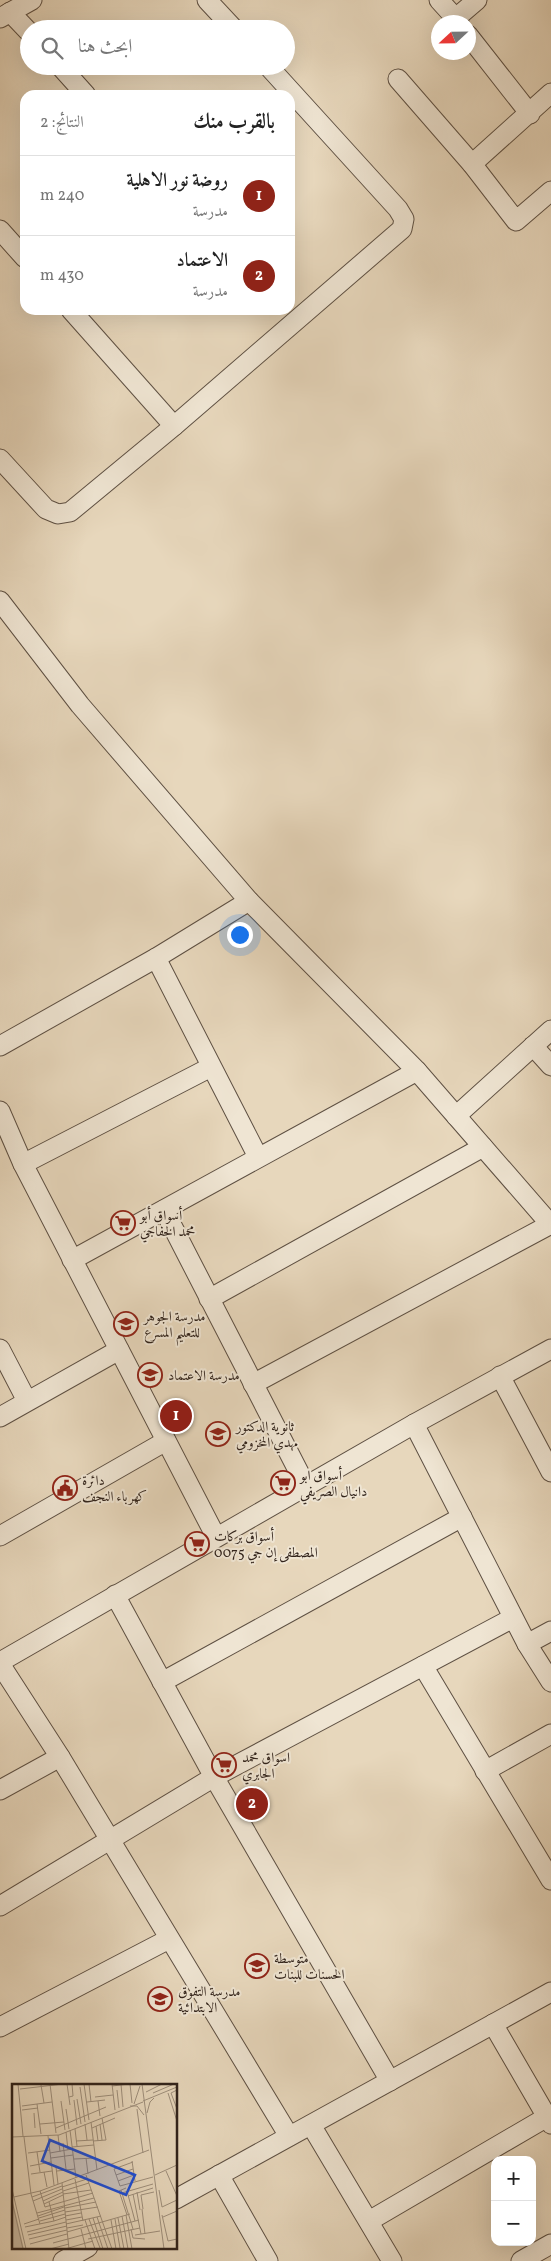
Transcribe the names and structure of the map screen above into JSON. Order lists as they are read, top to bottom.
{
  "places": {
    "supermarket": [
      "أسواق أبو محمد الخفاجي",
      "أسواق ابو دانيال الصريفي",
      "أسواق بركات المصطفی إن جي 0075",
      "اسواق محمد الجابري"
    ],
    "school or university": [
      "مدرسة الجوهر للتعليم المسرع",
      "مدرسة الاعتماد",
      "ثانوية الدكتور مهدي المخزومي",
      "متوسطة الحسنات للبنات",
      "مدرسة التفوق الابتدائية"
    ],
    "public building": ["دائرة كهرباء النجف"]
  },
  "north": "left",
  "page": {
    "search": "ابحث هنا",
    "heading": ["بالقرب منك", "النتائج: 2"],
    "list": [
      {
        "mark": "1",
        "name": "روضة نور الاهلية",
        "note": "مدرسة",
        "value": "240 m"
      },
      {
        "mark": "2",
        "name": "الاعتماد",
        "note": "مدرسة",
        "value": "430 m"
      }
    ],
    "pins": ["1", "2"],
    "map_buttons": ["+", "−"]
  }
}
